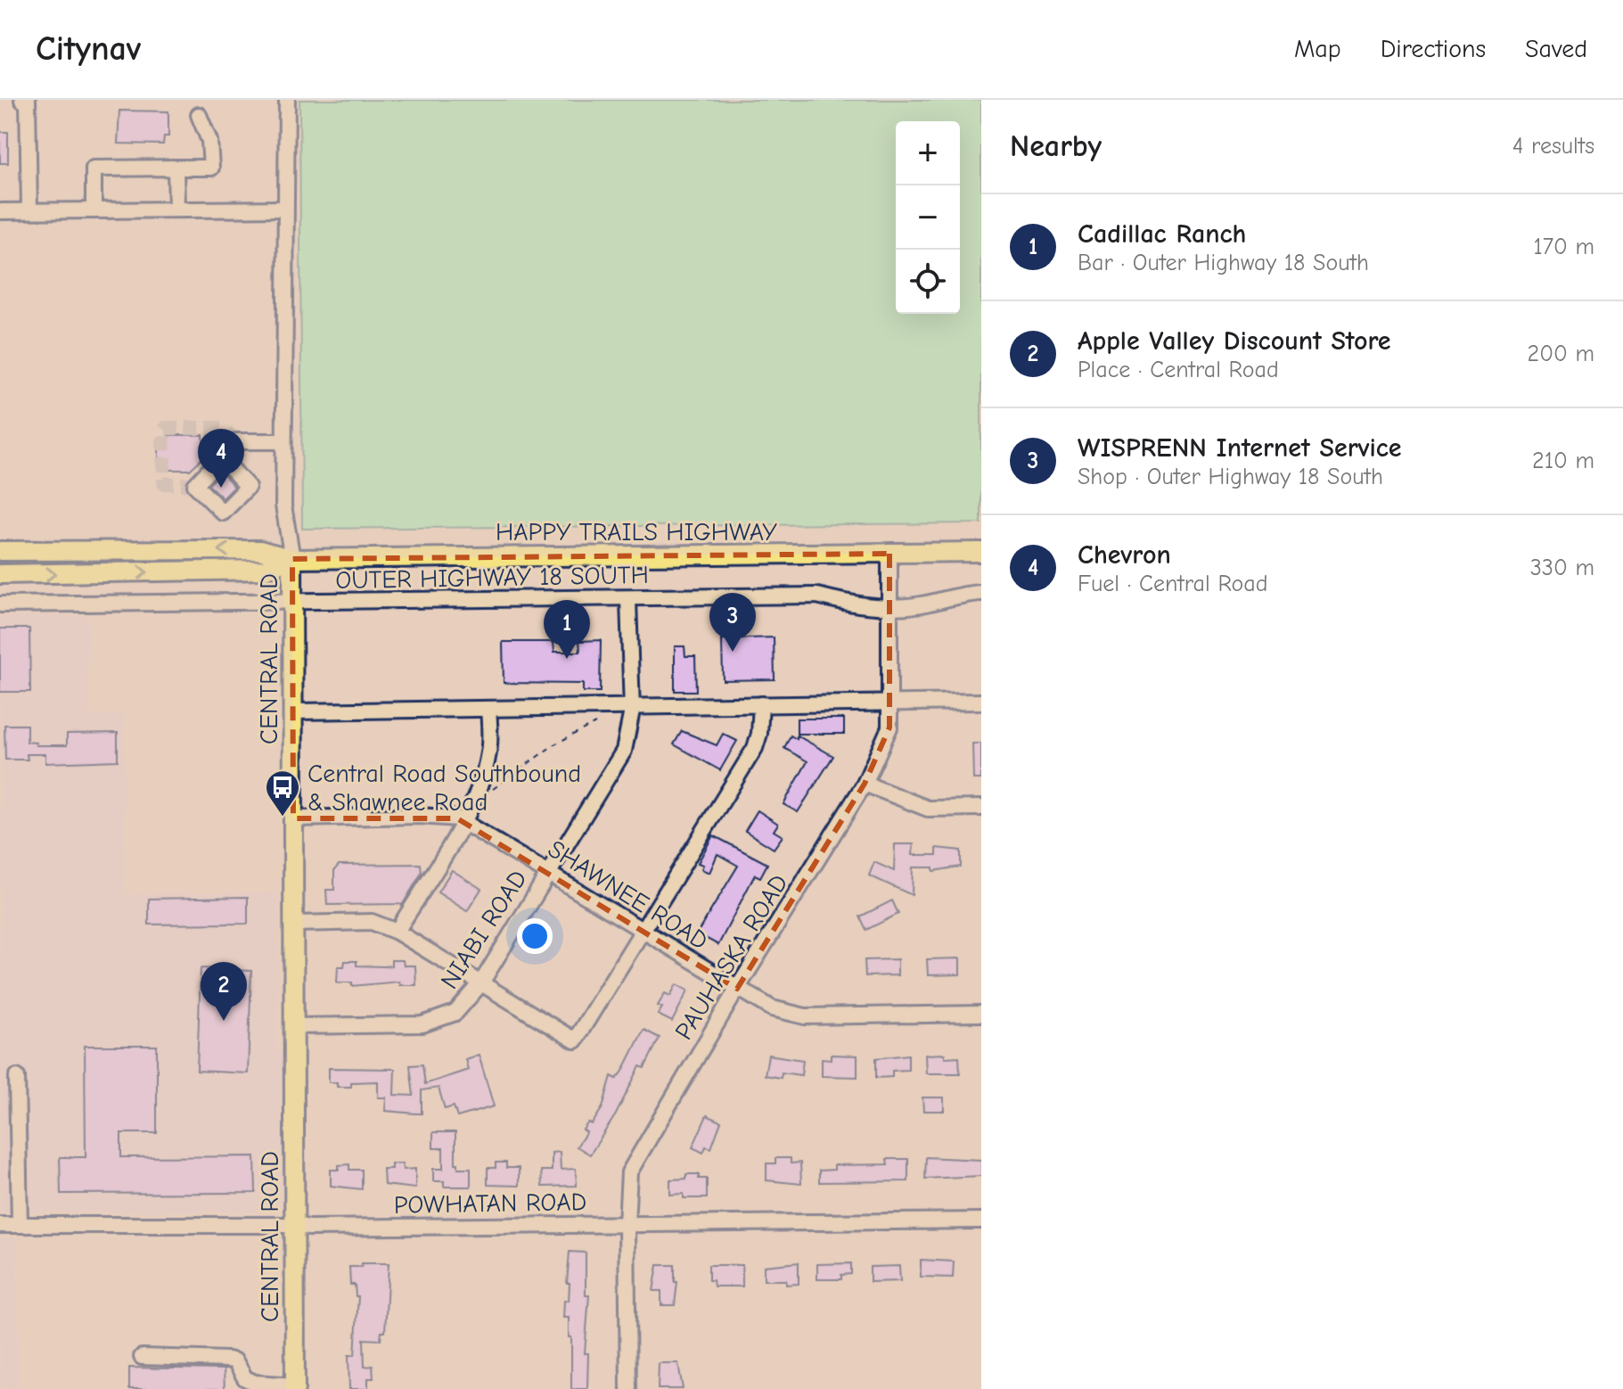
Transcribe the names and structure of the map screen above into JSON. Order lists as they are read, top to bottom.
{
  "streets": {
    "main road": ["HAPPY TRAILS HIGHWAY", "CENTRAL ROAD"],
    "street": [
      "OUTER HIGHWAY 18 SOUTH",
      "SHAWNEE ROAD",
      "NIABI ROAD",
      "PAUHASKA ROAD",
      "POWHATAN ROAD"
    ]
  },
  "crossings": [
    ["HAPPY TRAILS HIGHWAY", "CENTRAL ROAD"],
    ["HAPPY TRAILS HIGHWAY", "PAUHASKA ROAD"],
    ["OUTER HIGHWAY 18 SOUTH", "CENTRAL ROAD"],
    ["OUTER HIGHWAY 18 SOUTH", "NIABI ROAD"],
    ["OUTER HIGHWAY 18 SOUTH", "PAUHASKA ROAD"],
    ["CENTRAL ROAD", "SHAWNEE ROAD"],
    ["CENTRAL ROAD", "NIABI ROAD"],
    ["CENTRAL ROAD", "POWHATAN ROAD"],
    ["SHAWNEE ROAD", "NIABI ROAD"],
    ["SHAWNEE ROAD", "PAUHASKA ROAD"],
    ["PAUHASKA ROAD", "POWHATAN ROAD"]
  ],
  "places": {
    "bus stop": ["Central Road Southbound & Shawnee Road"]
  },
  "page": {
    "header": "Citynav",
    "nav": ["Map", "Directions", "Saved"],
    "heading": ["Nearby", "4 results"],
    "map_buttons": ["+", "−"],
    "list": [
      {
        "mark": "1",
        "name": "Cadillac Ranch",
        "note": "Bar · Outer Highway 18 South",
        "value": "170 m"
      },
      {
        "mark": "2",
        "name": "Apple Valley Discount Store",
        "note": "Place · Central Road",
        "value": "200 m"
      },
      {
        "mark": "3",
        "name": "WISPRENN Internet Service",
        "note": "Shop · Outer Highway 18 South",
        "value": "210 m"
      },
      {
        "mark": "4",
        "name": "Chevron",
        "note": "Fuel · Central Road",
        "value": "330 m"
      }
    ],
    "pins": [
      "4",
      "3",
      "1",
      "2"
    ]
  }
}
